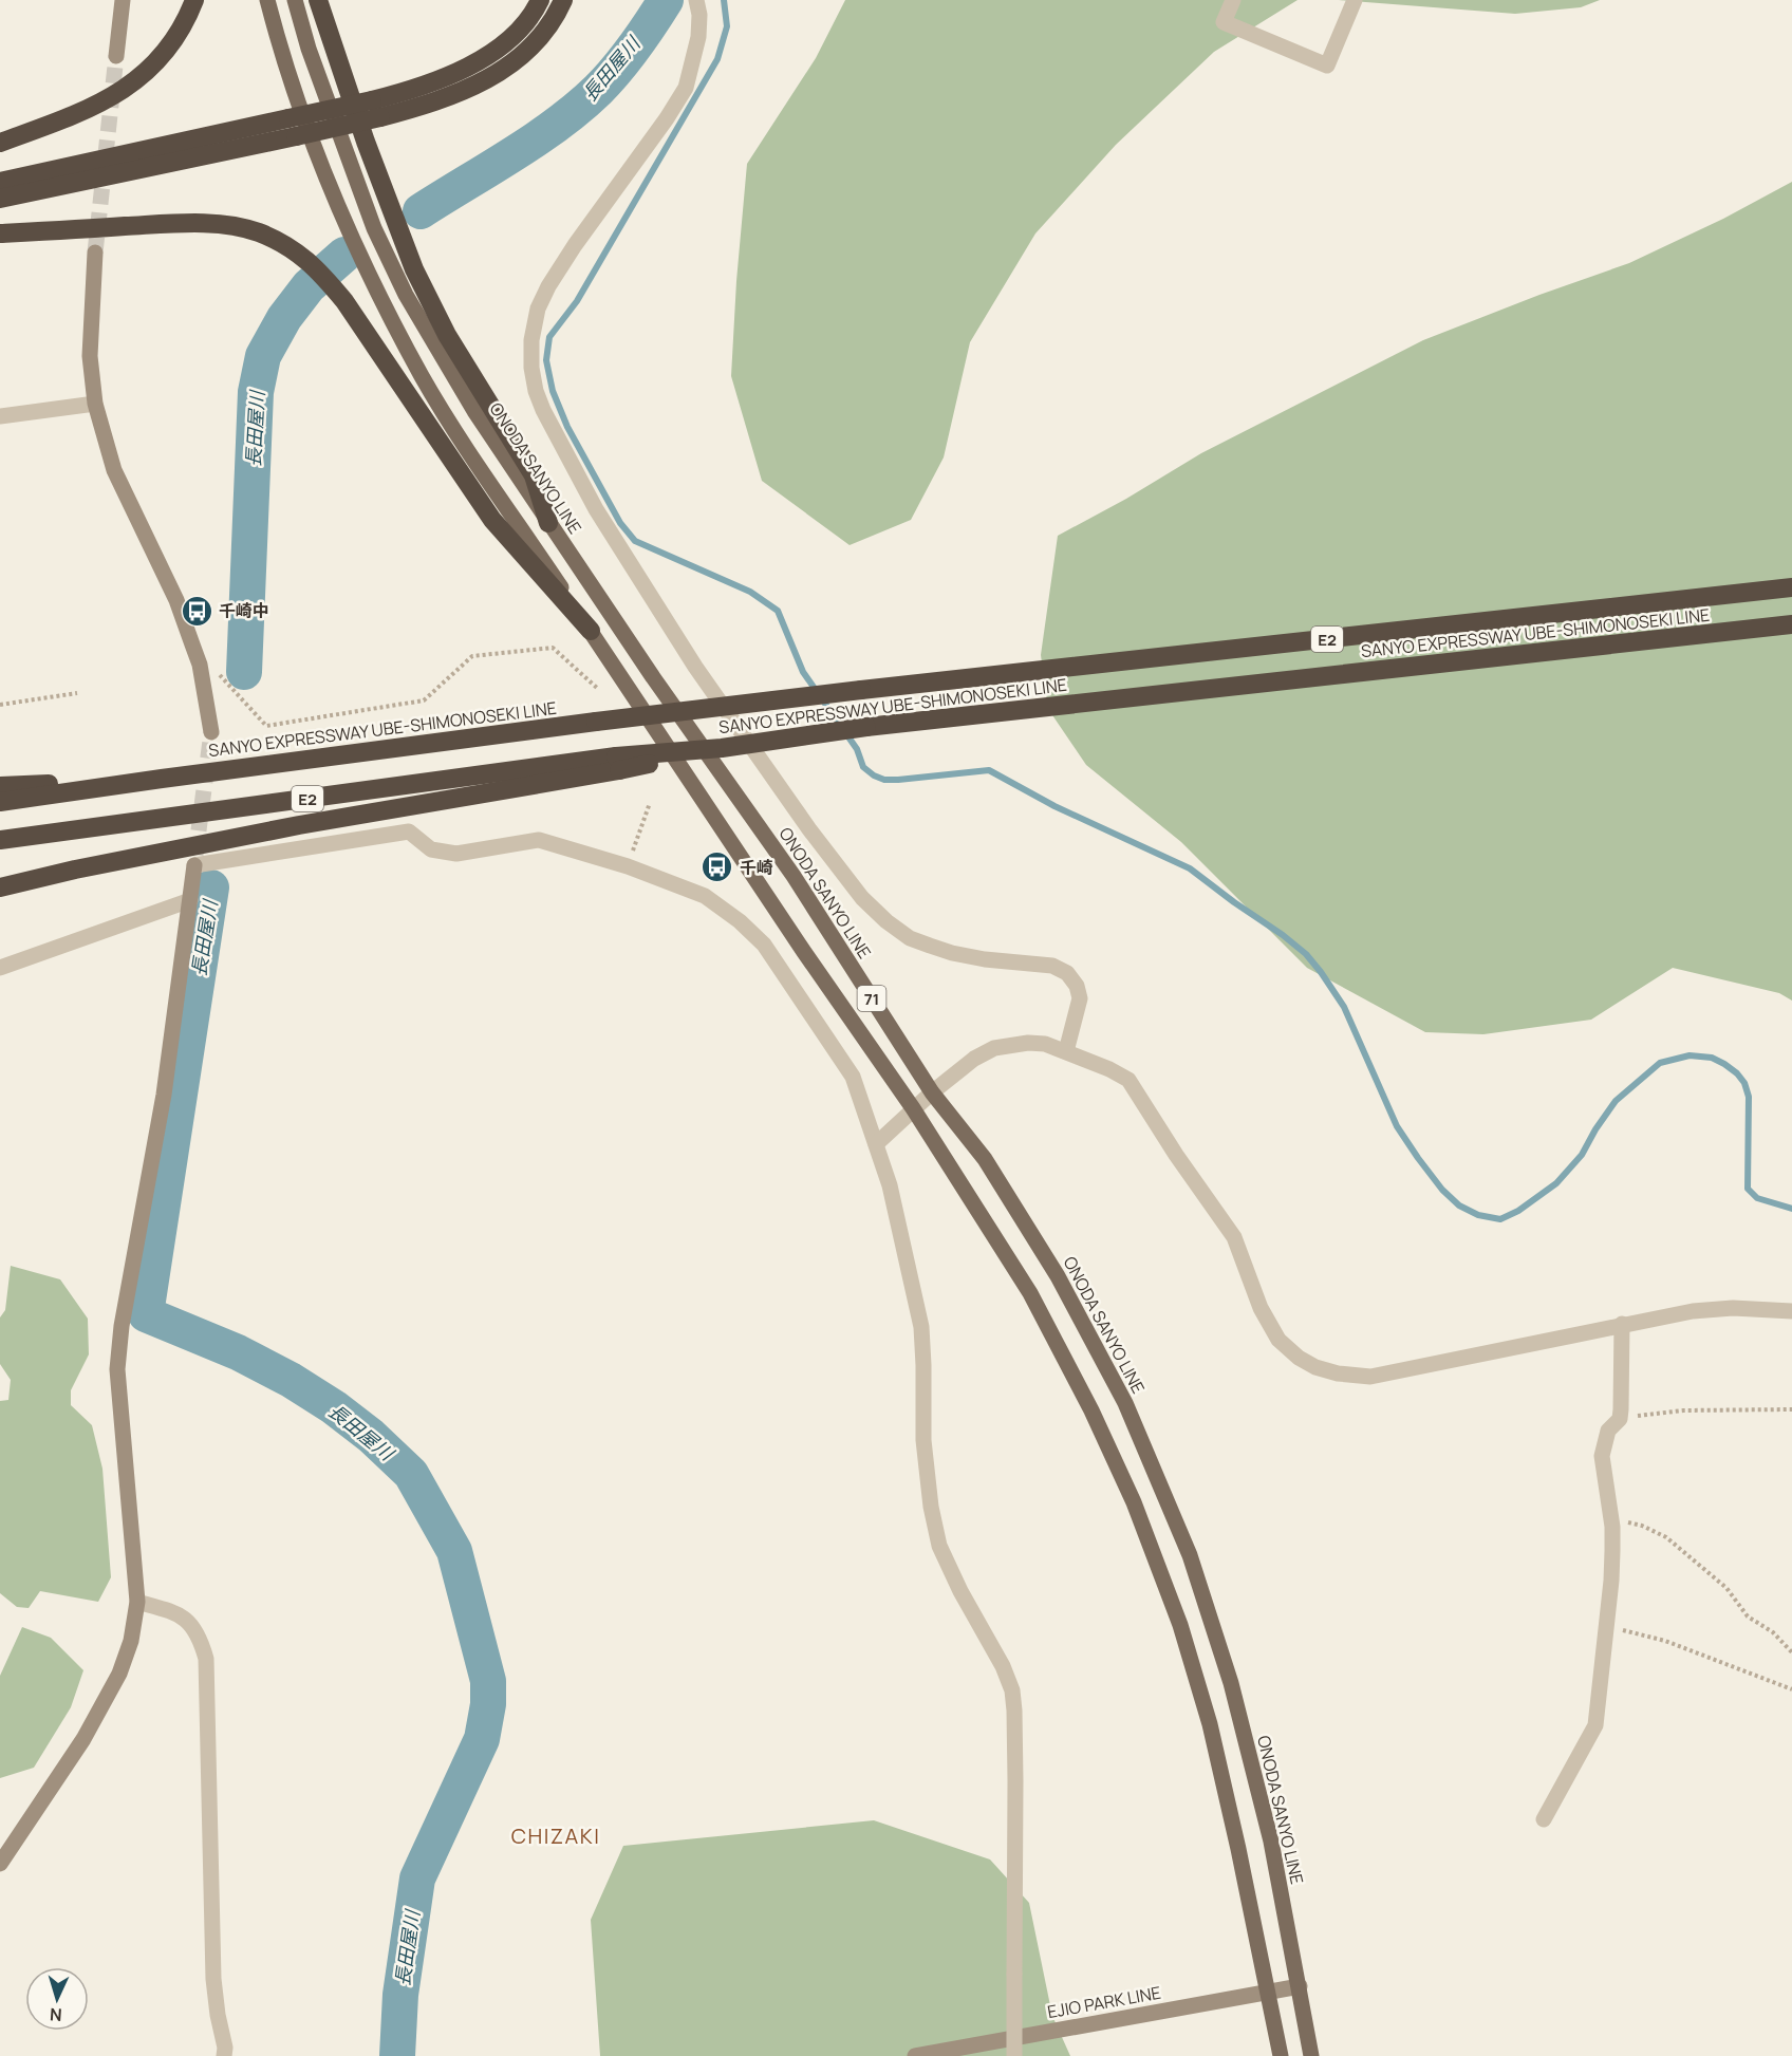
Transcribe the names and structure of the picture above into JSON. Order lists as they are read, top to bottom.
{
  "streets": {
    "highway": ["SANYO EXPRESSWAY UBE-SHIMONOSEKI LINE", "E2"],
    "main road": ["ONODA SANYO LINE", "71"],
    "street": ["EJIO PARK LINE"]
  },
  "crossings": [
    ["ONODA SANYO LINE", "EJIO PARK LINE"],
    ["SANYO EXPRESSWAY UBE-SHIMONOSEKI LINE", "E2"],
    ["71", "EJIO PARK LINE"]
  ],
  "districts": ["CHIZAKI"],
  "water": ["長田屋川"],
  "places": {
    "bus stop": ["千崎中", "千崎"]
  },
  "north": "bottom"
}
